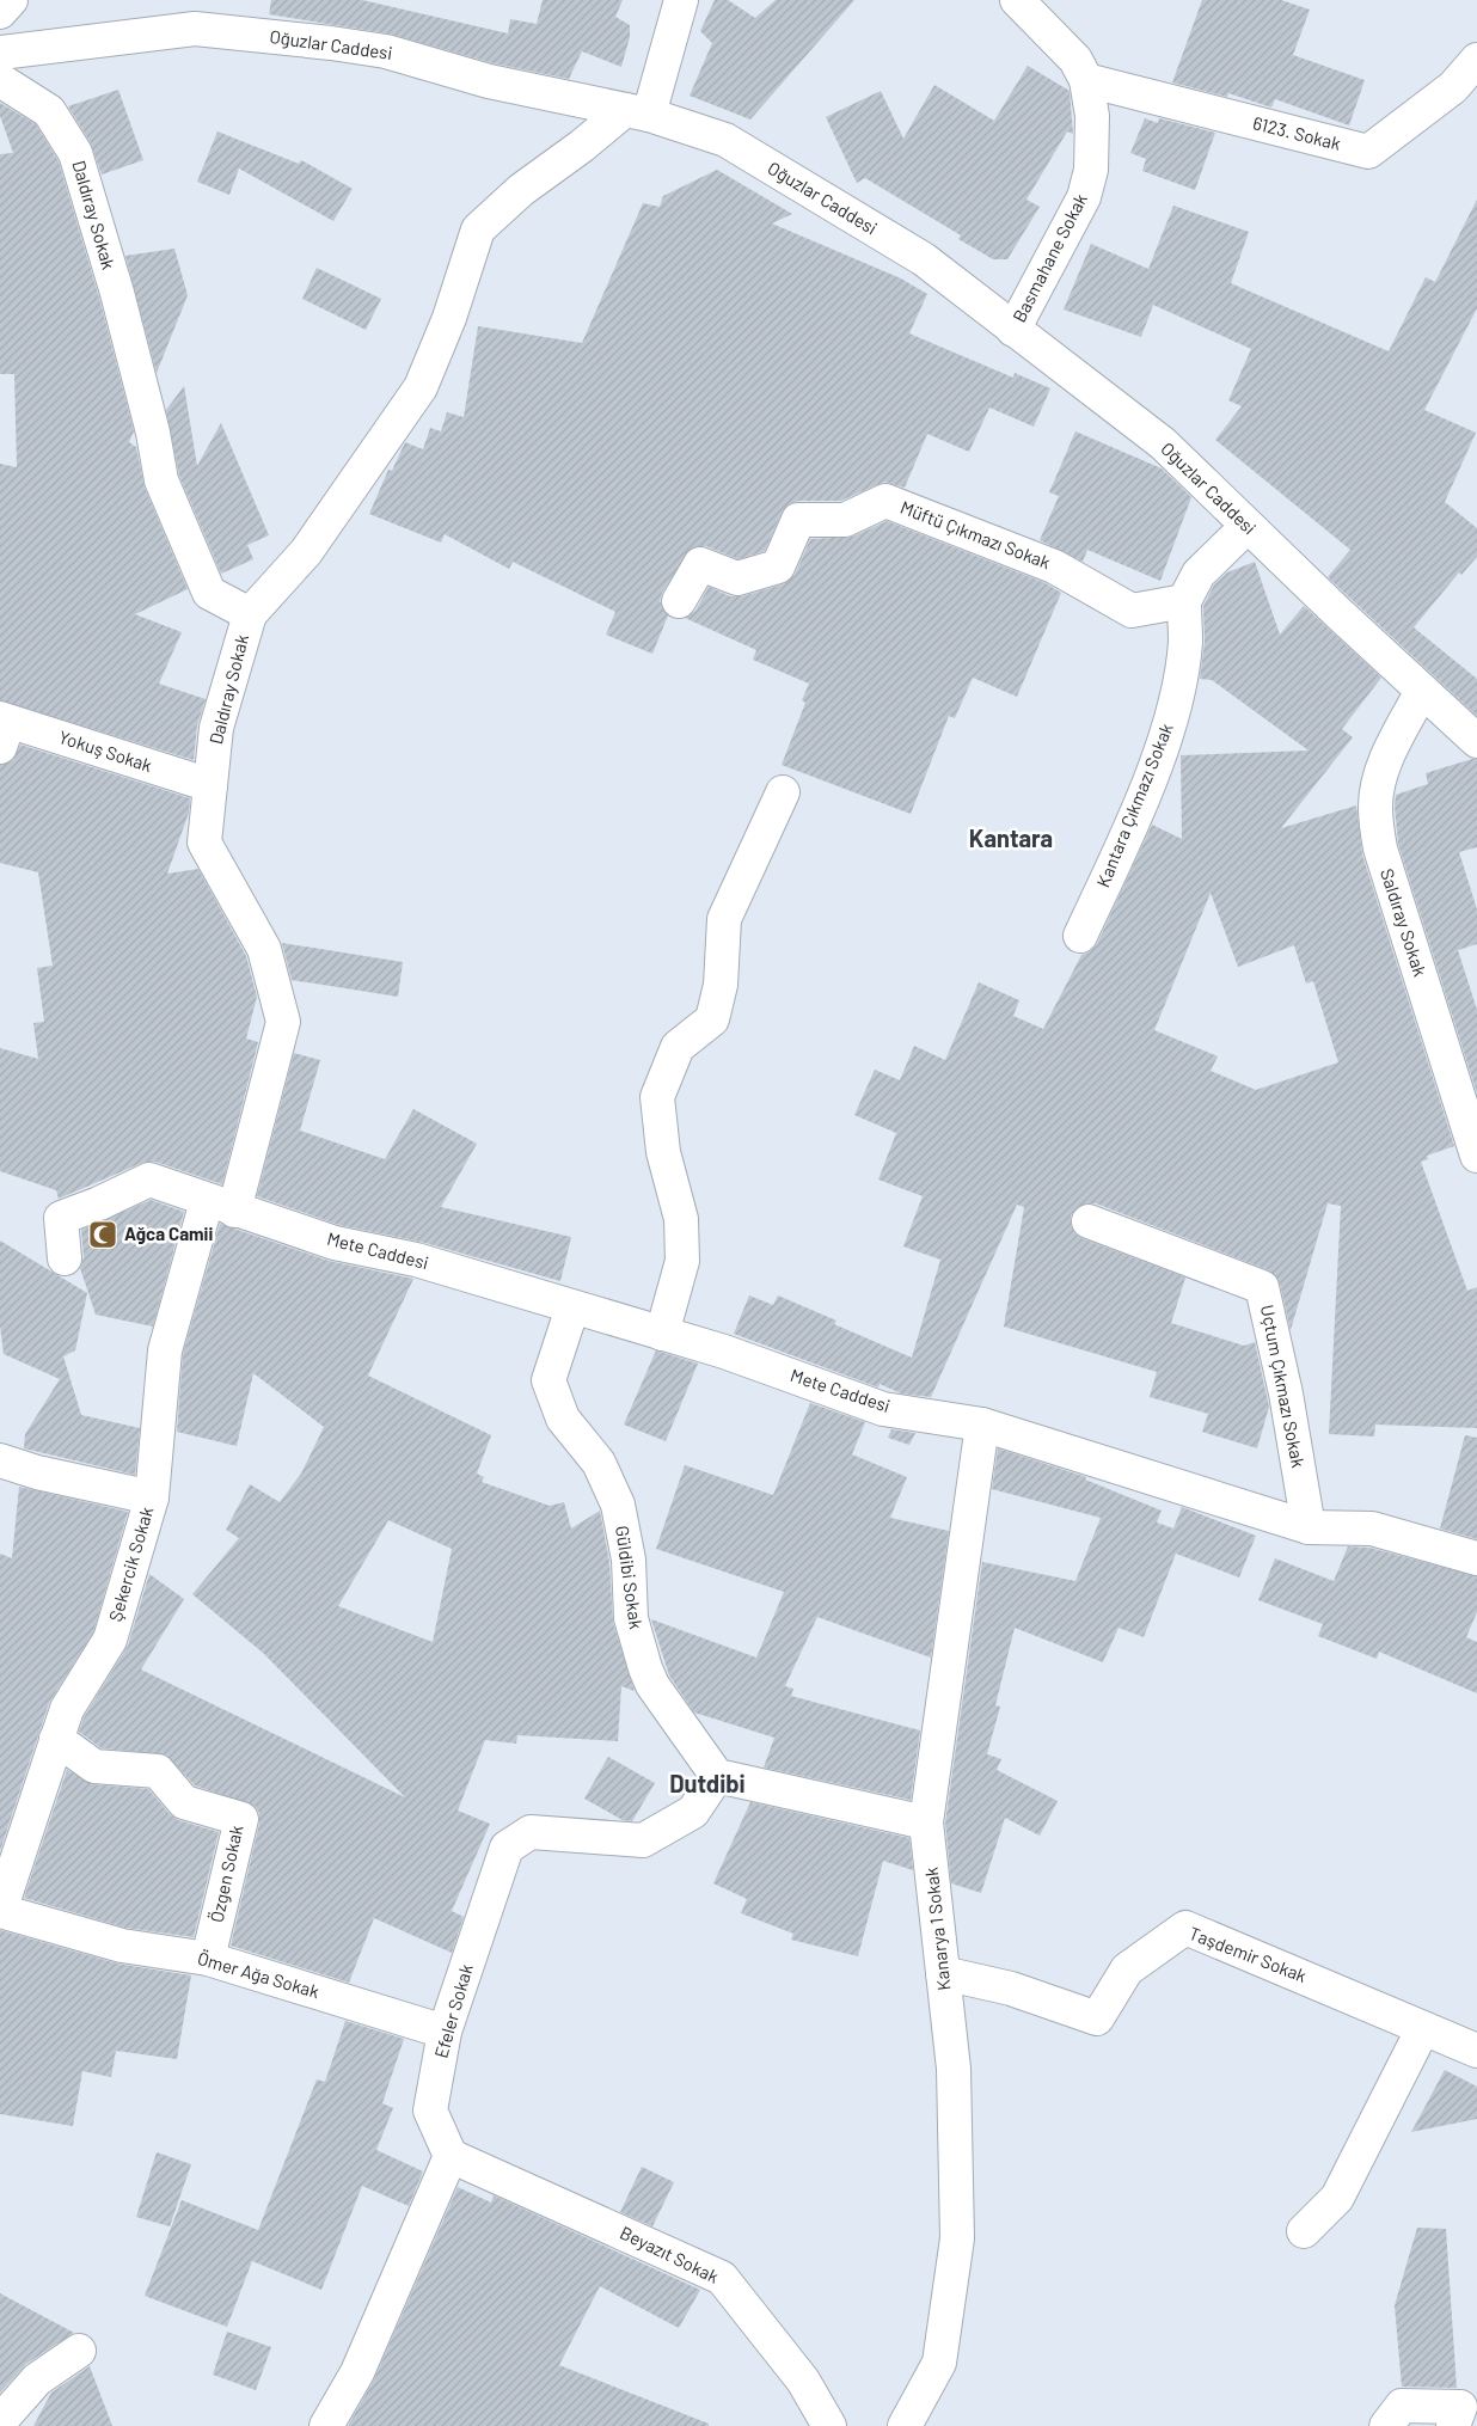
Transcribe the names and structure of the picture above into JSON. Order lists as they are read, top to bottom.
{
  "streets": {
    "street": [
      "Oğuzlar Caddesi",
      "6123. Sokak",
      "Daldıray Sokak",
      "Basmahane Sokak",
      "Müftü Çıkmazı Sokak",
      "Yokuş Sokak",
      "Kantara Çıkmazı Sokak",
      "Saldıray Sokak",
      "Mete Caddesi",
      "Uçtum Çıkmazı Sokak",
      "Şekercik Sokak",
      "Güldibi Sokak",
      "Özgen Sokak",
      "Kanarya 1 Sokak",
      "Taşdemir Sokak",
      "Ömer Ağa Sokak",
      "Efeler Sokak",
      "Beyazıt Sokak"
    ]
  },
  "crossings": [
    ["Oğuzlar Caddesi", "Basmahane Sokak"],
    ["Oğuzlar Caddesi", "Saldıray Sokak"],
    ["6123. Sokak", "Basmahane Sokak"],
    ["Daldıray Sokak", "Yokuş Sokak"],
    ["Daldıray Sokak", "Mete Caddesi"],
    ["Daldıray Sokak", "Şekercik Sokak"],
    ["Müftü Çıkmazı Sokak", "Kantara Çıkmazı Sokak"],
    ["Mete Caddesi", "Uçtum Çıkmazı Sokak"],
    ["Mete Caddesi", "Şekercik Sokak"],
    ["Mete Caddesi", "Güldibi Sokak"],
    ["Mete Caddesi", "Kanarya 1 Sokak"],
    ["Şekercik Sokak", "Özgen Sokak"],
    ["Şekercik Sokak", "Ömer Ağa Sokak"],
    ["Güldibi Sokak", "Efeler Sokak"],
    ["Özgen Sokak", "Ömer Ağa Sokak"],
    ["Kanarya 1 Sokak", "Taşdemir Sokak"],
    ["Ömer Ağa Sokak", "Efeler Sokak"],
    ["Efeler Sokak", "Beyazıt Sokak"]
  ],
  "districts": ["Kantara", "Dutdibi"],
  "places": {
    "mosque": ["Ağca Camii"]
  }
}
